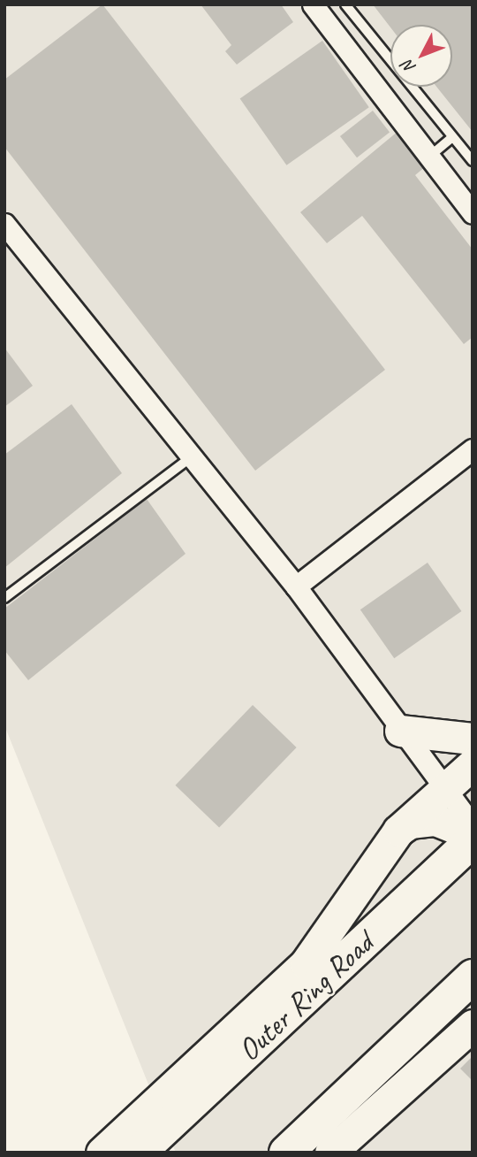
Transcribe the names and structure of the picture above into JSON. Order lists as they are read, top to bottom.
{
  "streets": {
    "highway": ["Outer Ring Road"]
  },
  "north": "bottom left"
}
